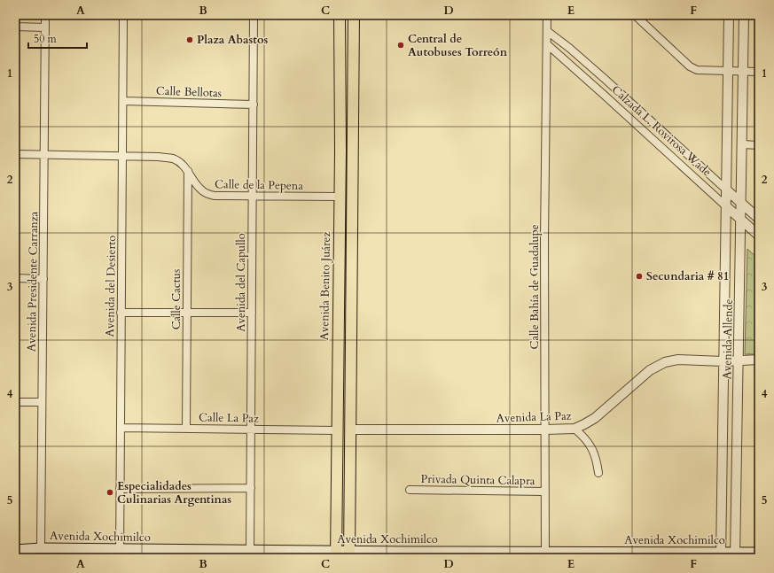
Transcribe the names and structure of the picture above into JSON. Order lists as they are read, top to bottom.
{
  "streets": {
    "main road": ["Avenida Benito Juárez", "Avenida Xochimilco"],
    "street": [
      "Calle Bellotas",
      "Calzada L. Rovirosa Wade",
      "Calle de la Pepena",
      "Avenida Presidente Carranza",
      "Avenida del Capullo",
      "Avenida del Desierto",
      "Calle Bahía de Guadalupe",
      "Calle Cactus",
      "Avenida Allende",
      "Avenida La Paz",
      "Calle La Paz",
      "Privada Quinta Calapra"
    ]
  },
  "crossings": [
    ["Calle Bellotas", "Avenida del Capullo"],
    ["Calle Bellotas", "Avenida del Desierto"],
    ["Calzada L. Rovirosa Wade", "Calle Bahía de Guadalupe"],
    ["Calzada L. Rovirosa Wade", "Avenida Allende"],
    ["Calle de la Pepena", "Avenida Presidente Carranza"],
    ["Calle de la Pepena", "Avenida del Capullo"],
    ["Calle de la Pepena", "Avenida del Desierto"],
    ["Calle de la Pepena", "Avenida Benito Juárez"],
    ["Calle de la Pepena", "Calle Cactus"],
    ["Avenida Presidente Carranza", "Avenida Xochimilco"],
    ["Avenida del Capullo", "Calle La Paz"],
    ["Avenida del Capullo", "Avenida Xochimilco"],
    ["Avenida del Desierto", "Calle La Paz"],
    ["Avenida del Desierto", "Avenida Xochimilco"],
    ["Avenida Benito Juárez", "Calle La Paz"],
    ["Avenida Benito Juárez", "Avenida Xochimilco"],
    ["Calle Bahía de Guadalupe", "Avenida La Paz"],
    ["Calle Bahía de Guadalupe", "Privada Quinta Calapra"],
    ["Calle Bahía de Guadalupe", "Avenida Xochimilco"],
    ["Calle Cactus", "Calle La Paz"],
    ["Avenida Allende", "Avenida La Paz"],
    ["Avenida Allende", "Avenida Xochimilco"]
  ],
  "places": [
    "Plaza Abastos",
    "Central de Autobuses Torreón",
    "Secundaria # 81",
    "Especialidades Culinarias Argentinas"
  ],
  "scale_bar": "50 m",
  "grid": {
    "columns": [
      "A",
      "B",
      "C",
      "D",
      "E",
      "F"
    ],
    "rows": [
      "1",
      "2",
      "3",
      "4",
      "5"
    ]
  }
}
